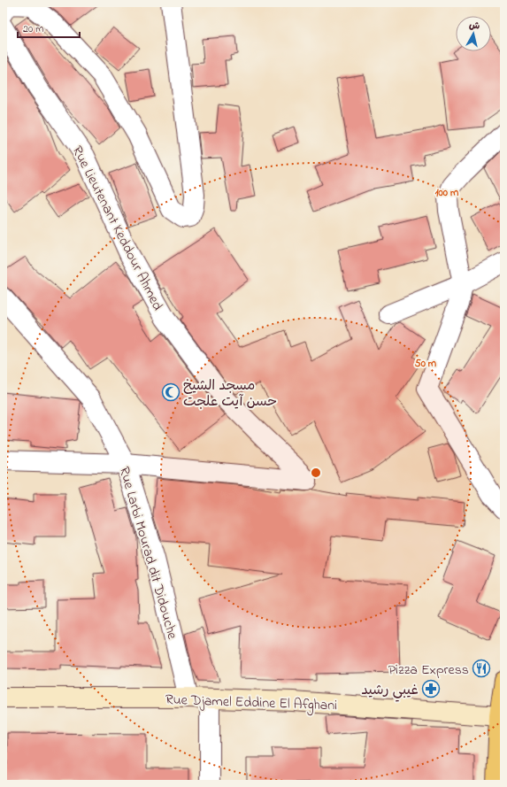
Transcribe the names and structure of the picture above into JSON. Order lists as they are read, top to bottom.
{
  "streets": {
    "main road": ["Rue Djamel Eddine El Afghani"],
    "street": ["Rue Lieutenant Keddour Ahmed", "Rue Larbi Mourad dit Didouche"]
  },
  "crossings": [
    ["Rue Lieutenant Keddour Ahmed", "Rue Larbi Mourad dit Didouche"],
    ["Rue Larbi Mourad dit Didouche", "Rue Djamel Eddine El Afghani"]
  ],
  "places": {
    "mosque": ["مسجد الشيخ حسن آيت علجت"],
    "restaurant": ["Pizza Express"],
    "pharmacy": ["غيبي رشيد"]
  },
  "scale_bar": "20 m",
  "north": "top",
  "rings": ["100 m", "50 m"]
}
